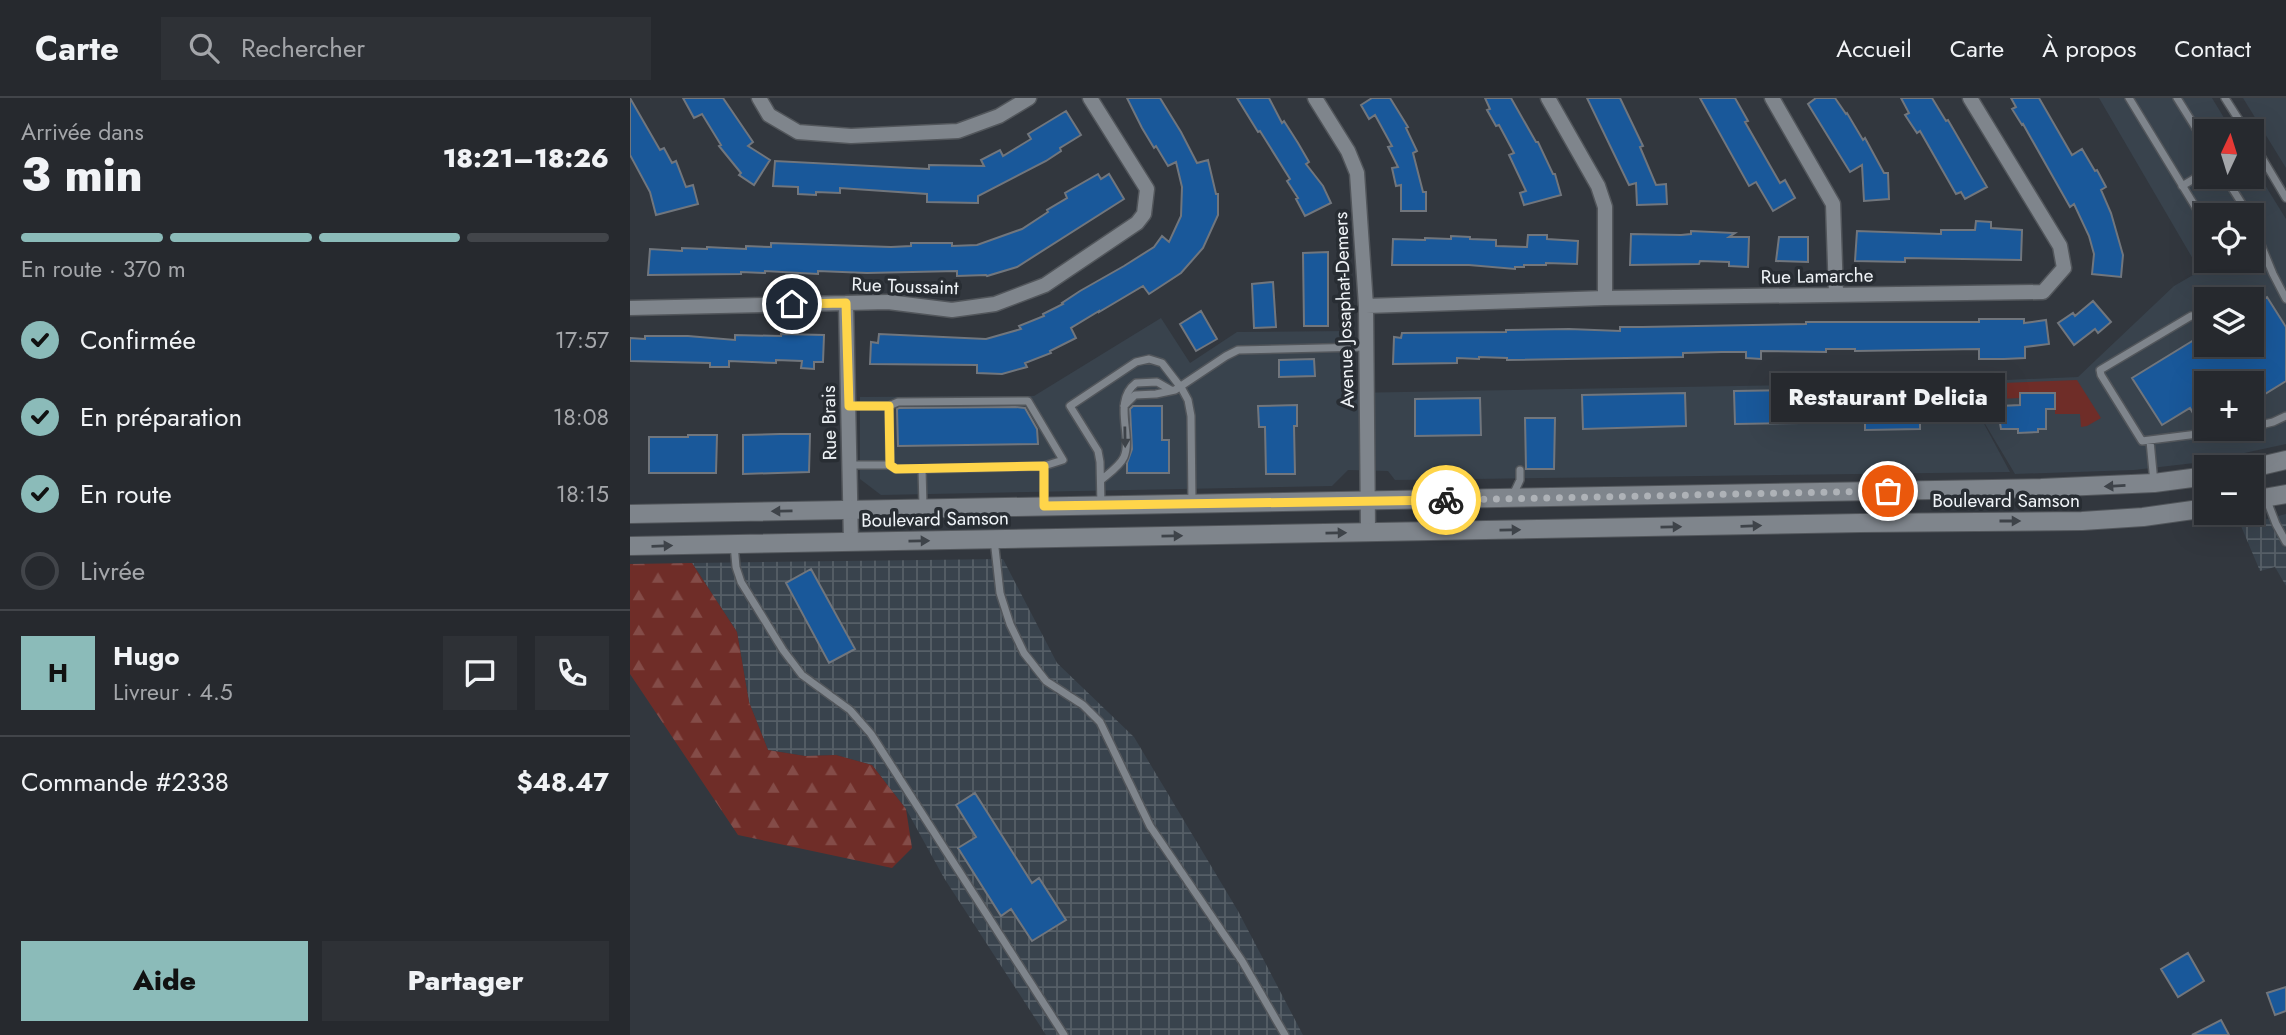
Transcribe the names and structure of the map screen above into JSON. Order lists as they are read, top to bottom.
{
  "streets": {
    "street": [
      "Rue Lamarche",
      "Rue Toussaint",
      "Avenue Josaphat-Demers",
      "Rue Brais",
      "Boulevard Samson"
    ]
  },
  "crossings": [
    ["Rue Lamarche", "Avenue Josaphat-Demers"],
    ["Rue Toussaint", "Rue Brais"],
    ["Avenue Josaphat-Demers", "Boulevard Samson"],
    ["Rue Brais", "Boulevard Samson"]
  ],
  "places": ["Restaurant Delicia"],
  "north": "top",
  "page": {
    "header": "Carte",
    "search": "Rechercher",
    "nav": [
      "Accueil",
      "Carte",
      "À propos",
      "Contact"
    ],
    "heading": ["3 min", "Arrivée dans", "18:21–18:26"],
    "panel": [
      "Hugo",
      "Livreur · 4.5",
      "Commande #2338",
      "$48.47"
    ],
    "map_buttons": ["+", "−"],
    "bar": "En route · 370 m",
    "list": [
      ["Confirmée", "17:57"],
      ["En préparation", "18:08"],
      ["En route", "18:15"],
      "Livrée"
    ],
    "bubble": "Restaurant Delicia",
    "round": "H",
    "buttons": ["Aide", "Partager"]
  }
}
